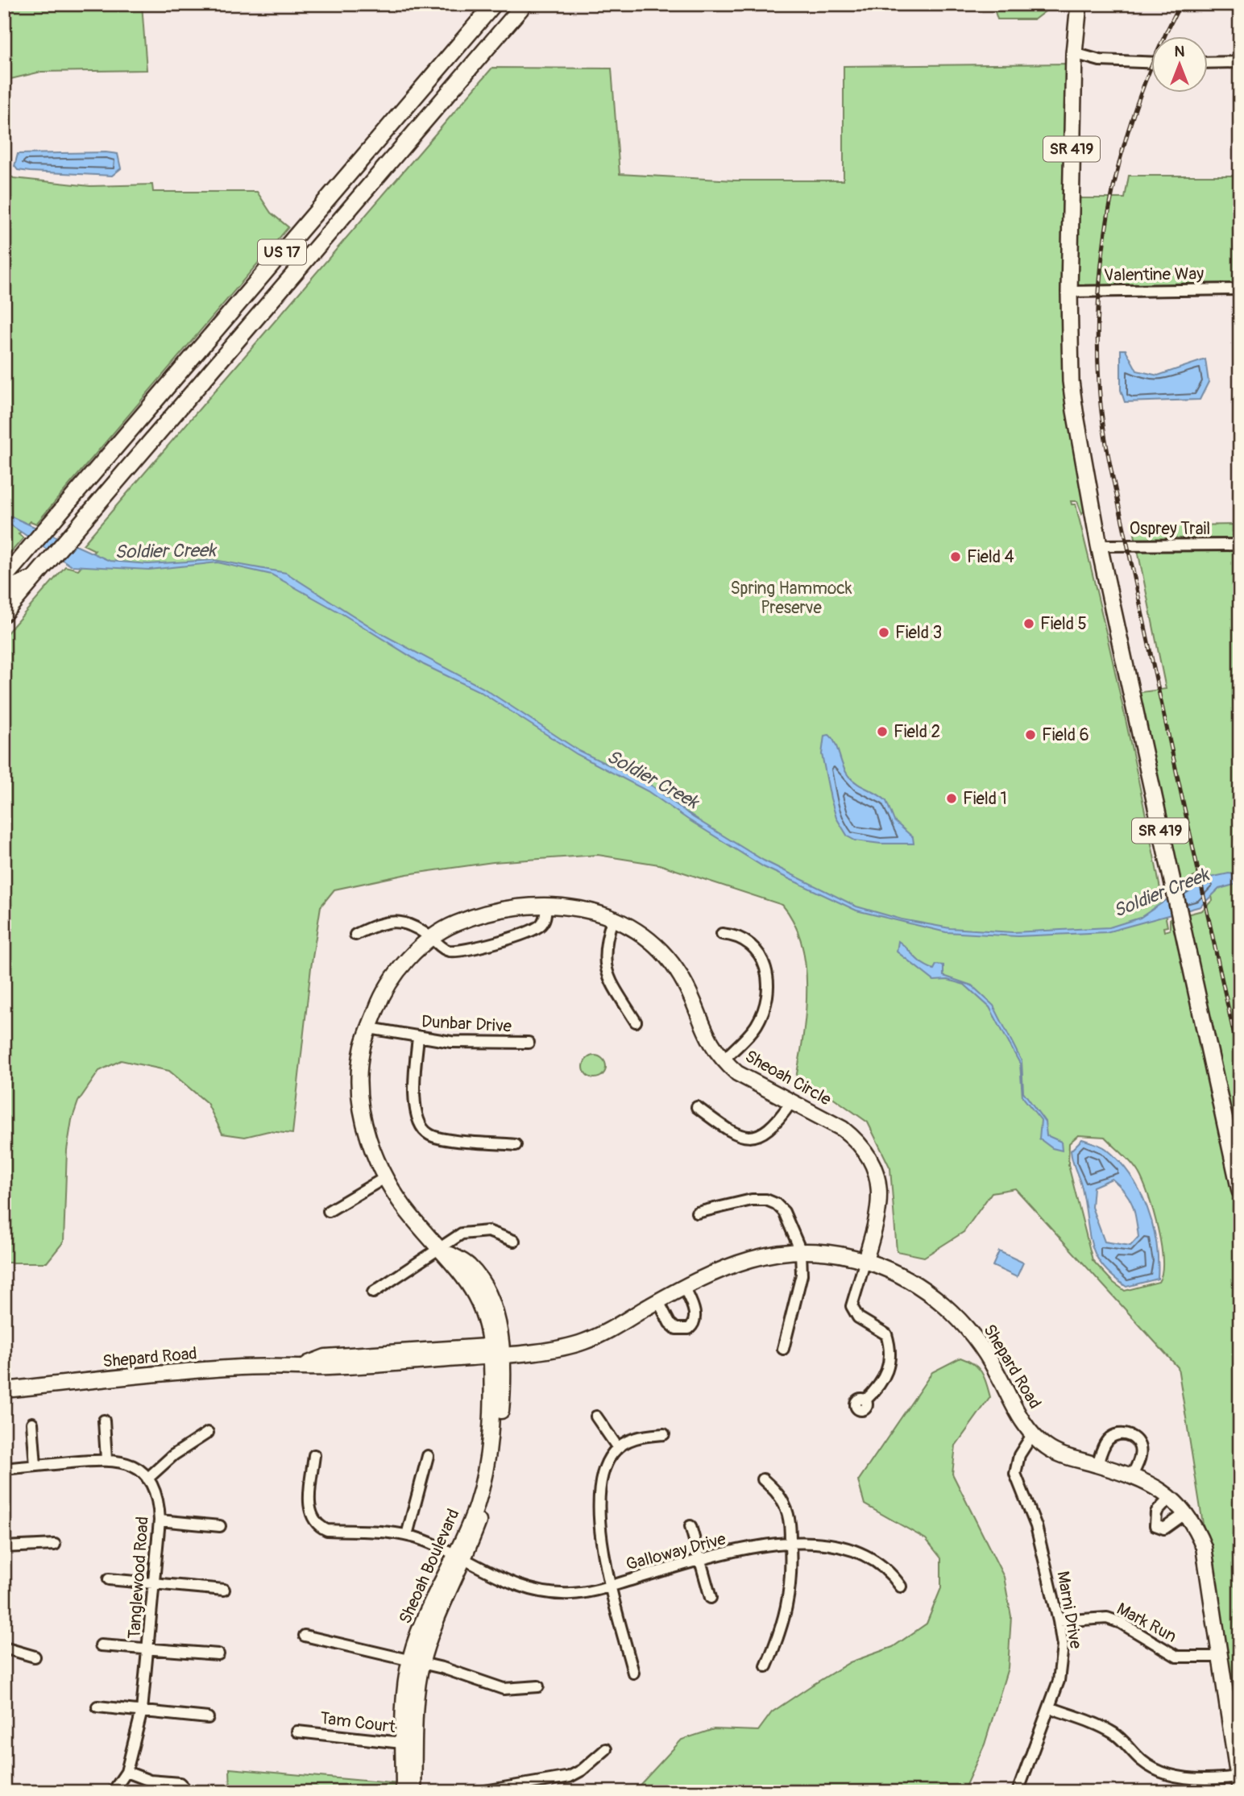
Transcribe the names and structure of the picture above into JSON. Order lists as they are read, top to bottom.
{
  "streets": {
    "main road": ["SR 419", "US 17"],
    "street": [
      "Valentine Way",
      "Osprey Trail",
      "Dunbar Drive",
      "Sheoah Circle",
      "Shepard Road",
      "Galloway Drive",
      "Sheoah Boulevard",
      "Tanglewood Road",
      "Marni Drive",
      "Mark Run",
      "Tam Court"
    ]
  },
  "crossings": [
    ["SR 419", "Valentine Way"],
    ["SR 419", "Osprey Trail"],
    ["Dunbar Drive", "Sheoah Circle"],
    ["Sheoah Circle", "Shepard Road"],
    ["Sheoah Circle", "Sheoah Boulevard"],
    ["Shepard Road", "Sheoah Boulevard"],
    ["Shepard Road", "Marni Drive"],
    ["Shepard Road", "Mark Run"],
    ["Galloway Drive", "Sheoah Boulevard"],
    ["Sheoah Boulevard", "Tam Court"],
    ["Marni Drive", "Mark Run"]
  ],
  "water": ["Soldier Creek"],
  "parks": ["Spring Hammock Preserve"],
  "places": [
    "Field 4",
    "Field 5",
    "Field 3",
    "Field 2",
    "Field 6",
    "Field 1"
  ],
  "north": "top"
}
